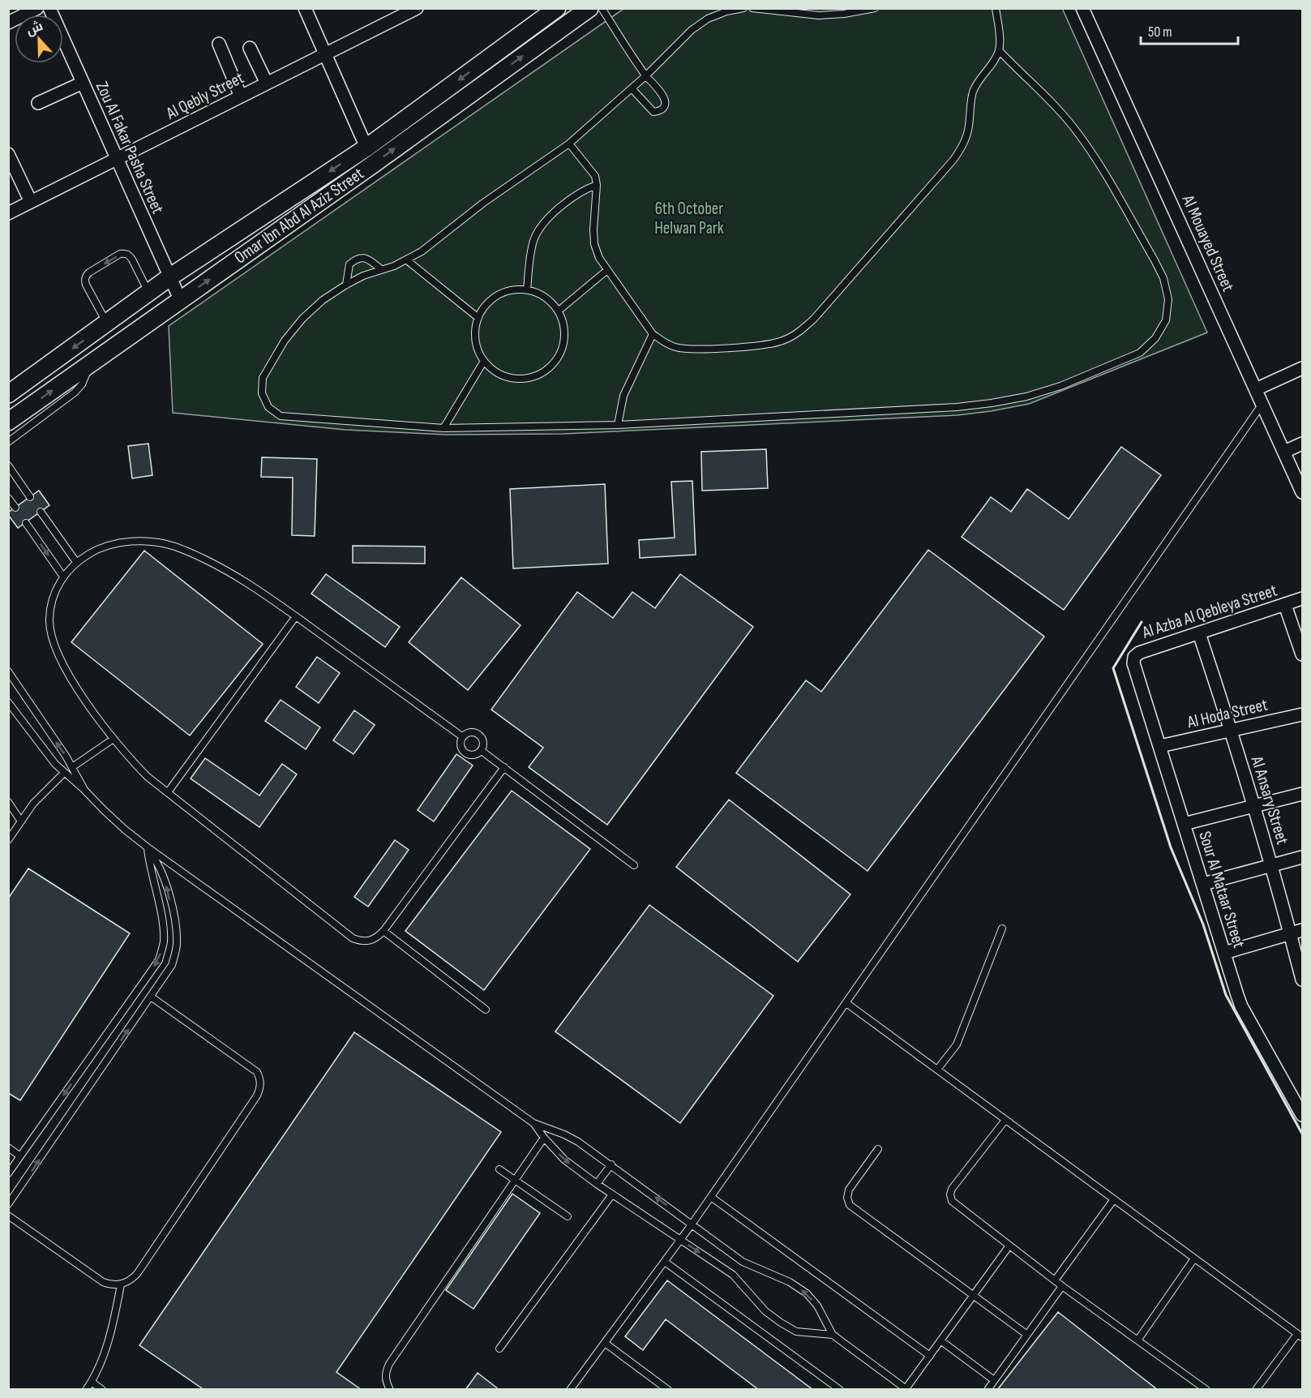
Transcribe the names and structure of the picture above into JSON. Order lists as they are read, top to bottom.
{
  "streets": {
    "main road": ["Omar Ibn Abd Al Aziz Street"],
    "street": [
      "Al Qebly Street",
      "Zou Al Fakar Pasha Street",
      "Al Mouayed Street",
      "Al Azba Al Qebleya Street",
      "Al Hoda Street",
      "Al Ansary Street",
      "Sour Al Mataar Street"
    ]
  },
  "crossings": [
    ["Al Qebly Street", "Zou Al Fakar Pasha Street"],
    ["Zou Al Fakar Pasha Street", "Omar Ibn Abd Al Aziz Street"],
    ["Al Azba Al Qebleya Street", "Al Ansary Street"],
    ["Al Azba Al Qebleya Street", "Sour Al Mataar Street"],
    ["Al Hoda Street", "Al Ansary Street"],
    ["Al Hoda Street", "Sour Al Mataar Street"]
  ],
  "parks": ["6th October Helwan Park"],
  "scale_bar": "50 m",
  "north": "top"
}
